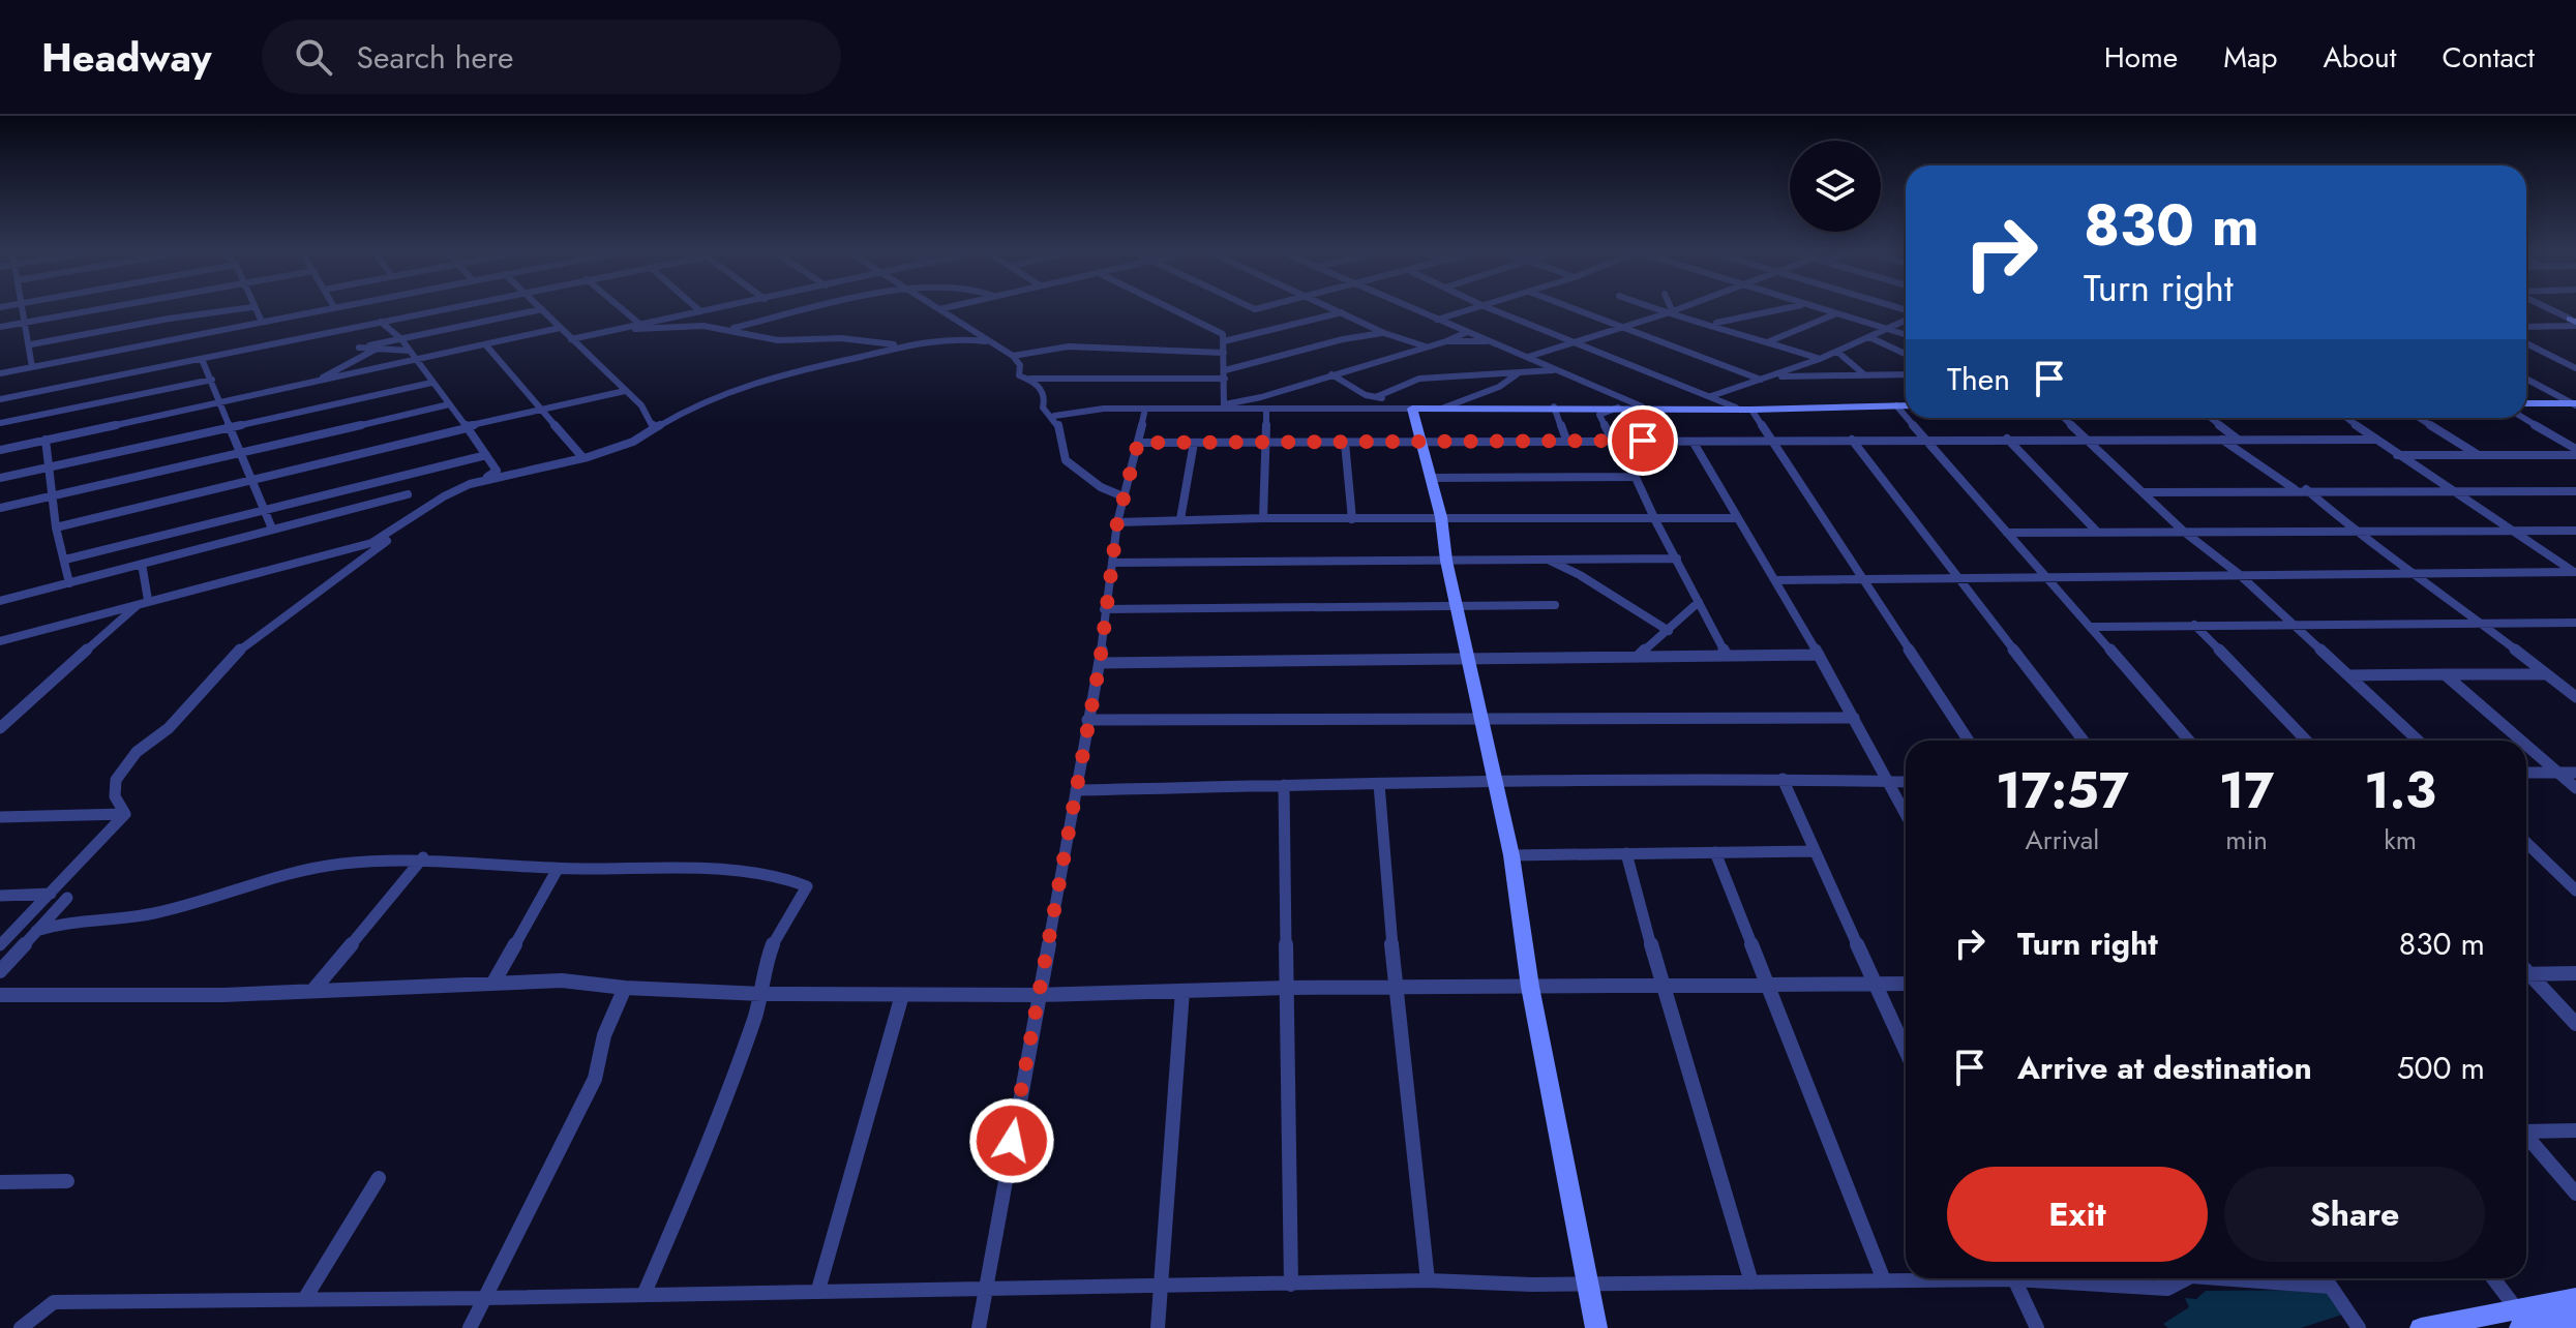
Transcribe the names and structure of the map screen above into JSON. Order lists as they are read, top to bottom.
{
  "page": {
    "header": "Headway",
    "search": "Search here",
    "nav": [
      "Home",
      "Map",
      "About",
      "Contact"
    ],
    "turn": ["830 m", "Turn right"],
    "then": "Then",
    "eta": [
      "17:57",
      "Arrival",
      "17",
      "min",
      "1.3",
      "km"
    ],
    "list": [
      {
        "name": "Turn right",
        "value": "830 m"
      },
      {
        "name": "Arrive at destination",
        "value": "500 m"
      }
    ],
    "buttons": ["Exit", "Share"]
  }
}
